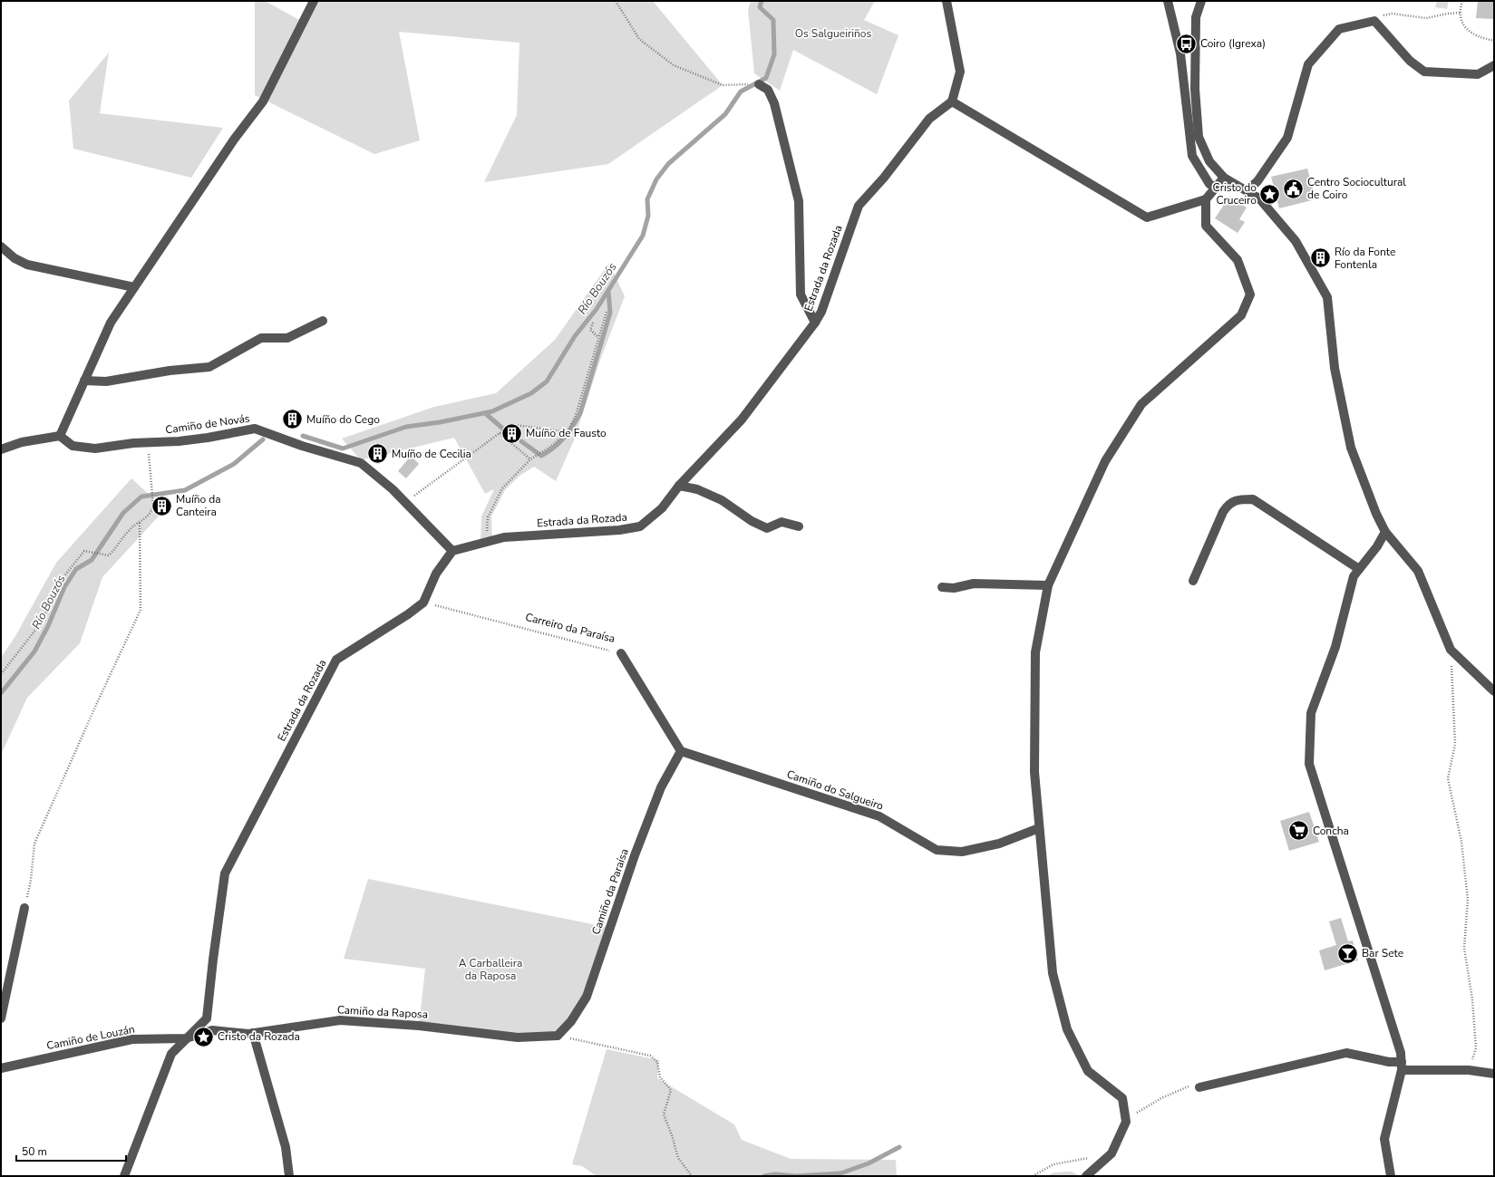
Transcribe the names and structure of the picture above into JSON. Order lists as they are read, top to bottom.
{
  "streets": {
    "street": [
      "Estrada da Rozada",
      "Camiño de Novás",
      "Carreiro da Paraísa",
      "Camiño do Salgueiro",
      "Camiño da Paraísa",
      "Camiño da Raposa",
      "Camiño de Louzán"
    ]
  },
  "crossings": [
    ["Estrada da Rozada", "Camiño de Novás"],
    ["Estrada da Rozada", "Carreiro da Paraísa"],
    ["Estrada da Rozada", "Camiño da Raposa"],
    ["Estrada da Rozada", "Camiño de Louzán"],
    ["Carreiro da Paraísa", "Camiño do Salgueiro"],
    ["Carreiro da Paraísa", "Camiño da Paraísa"],
    ["Camiño do Salgueiro", "Camiño da Paraísa"],
    ["Camiño da Paraísa", "Camiño da Raposa"],
    ["Camiño da Raposa", "Camiño de Louzán"]
  ],
  "water": ["Río Bouzós"],
  "parks": ["Os Salgueiriños", "A Carballeira da Raposa"],
  "places": {
    "bus stop": ["Coiro (Igrexa)"],
    "public building": ["Centro Sociocultural de Coiro"],
    "place": ["Cristo do Cruceiro", "Cristo da Rozada"],
    "building": [
      "Río da Fonte Fontenla",
      "Muíño do Cego",
      "Muíño de Fausto",
      "Muíño de Cecilia",
      "Muíño da Canteira"
    ],
    "supermarket": ["Concha"],
    "bar": ["Bar Sete"]
  },
  "scale_bar": "50 m"
}
